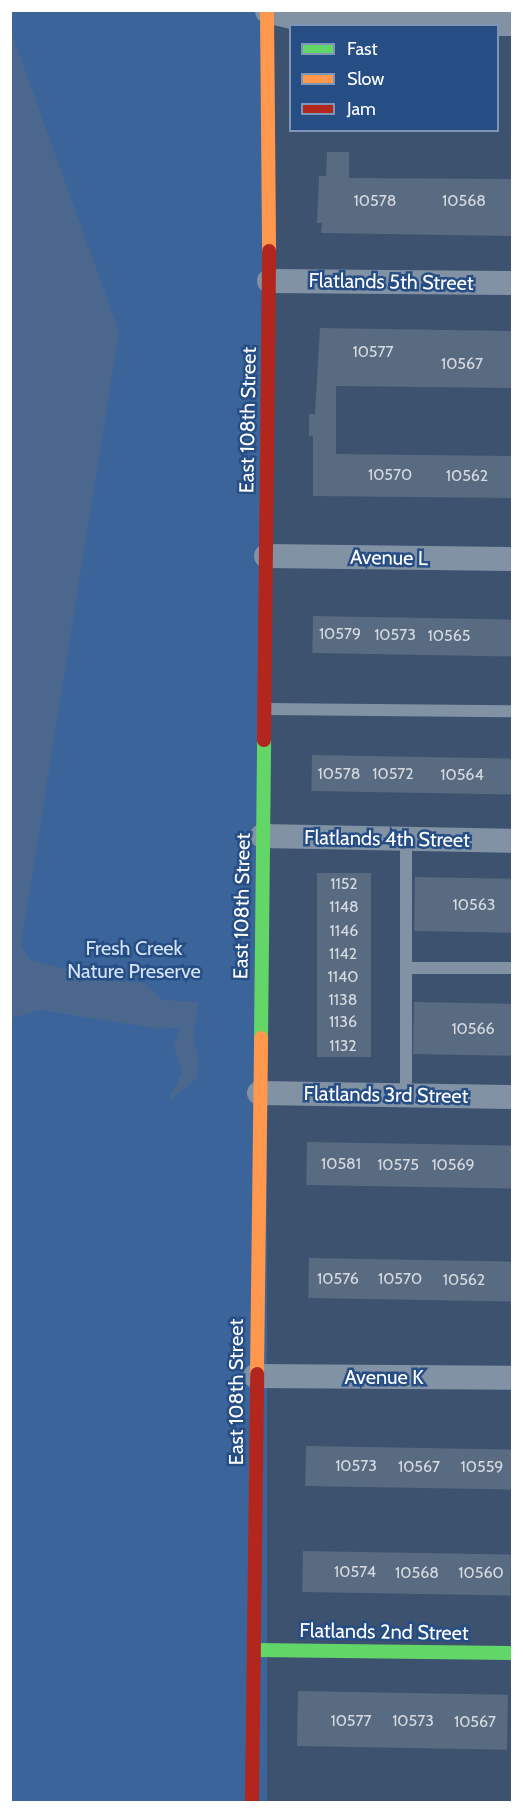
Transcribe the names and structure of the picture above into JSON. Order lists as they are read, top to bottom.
{
  "streets": {
    "street": [
      "Flatlands 5th Street",
      "East 108th Street",
      "Avenue L",
      "Flatlands 4th Street",
      "Flatlands 3rd Street",
      "Avenue K",
      "Flatlands 2nd Street"
    ]
  },
  "crossings": [
    ["Flatlands 5th Street", "East 108th Street"],
    ["East 108th Street", "Avenue L"],
    ["East 108th Street", "Flatlands 4th Street"],
    ["East 108th Street", "Flatlands 3rd Street"],
    ["East 108th Street", "Avenue K"],
    ["East 108th Street", "Flatlands 2nd Street"]
  ],
  "parks": ["Fresh Creek Nature Preserve"],
  "house_numbers": [
    "10578",
    "10568",
    "10577",
    "10567",
    "10570",
    "10562",
    "10579",
    "10573",
    "10565",
    "10578",
    "10572",
    "10564",
    "1152",
    "10563",
    "1148",
    "1146",
    "1142",
    "1140",
    "1138",
    "1136",
    "10566",
    "1132",
    "10581",
    "10575",
    "10569",
    "10576",
    "10570",
    "10562",
    "10573",
    "10567",
    "10559",
    "10574",
    "10568",
    "10560",
    "10577",
    "10573",
    "10567"
  ],
  "legend": ["Fast", "Slow", "Jam"]
}
